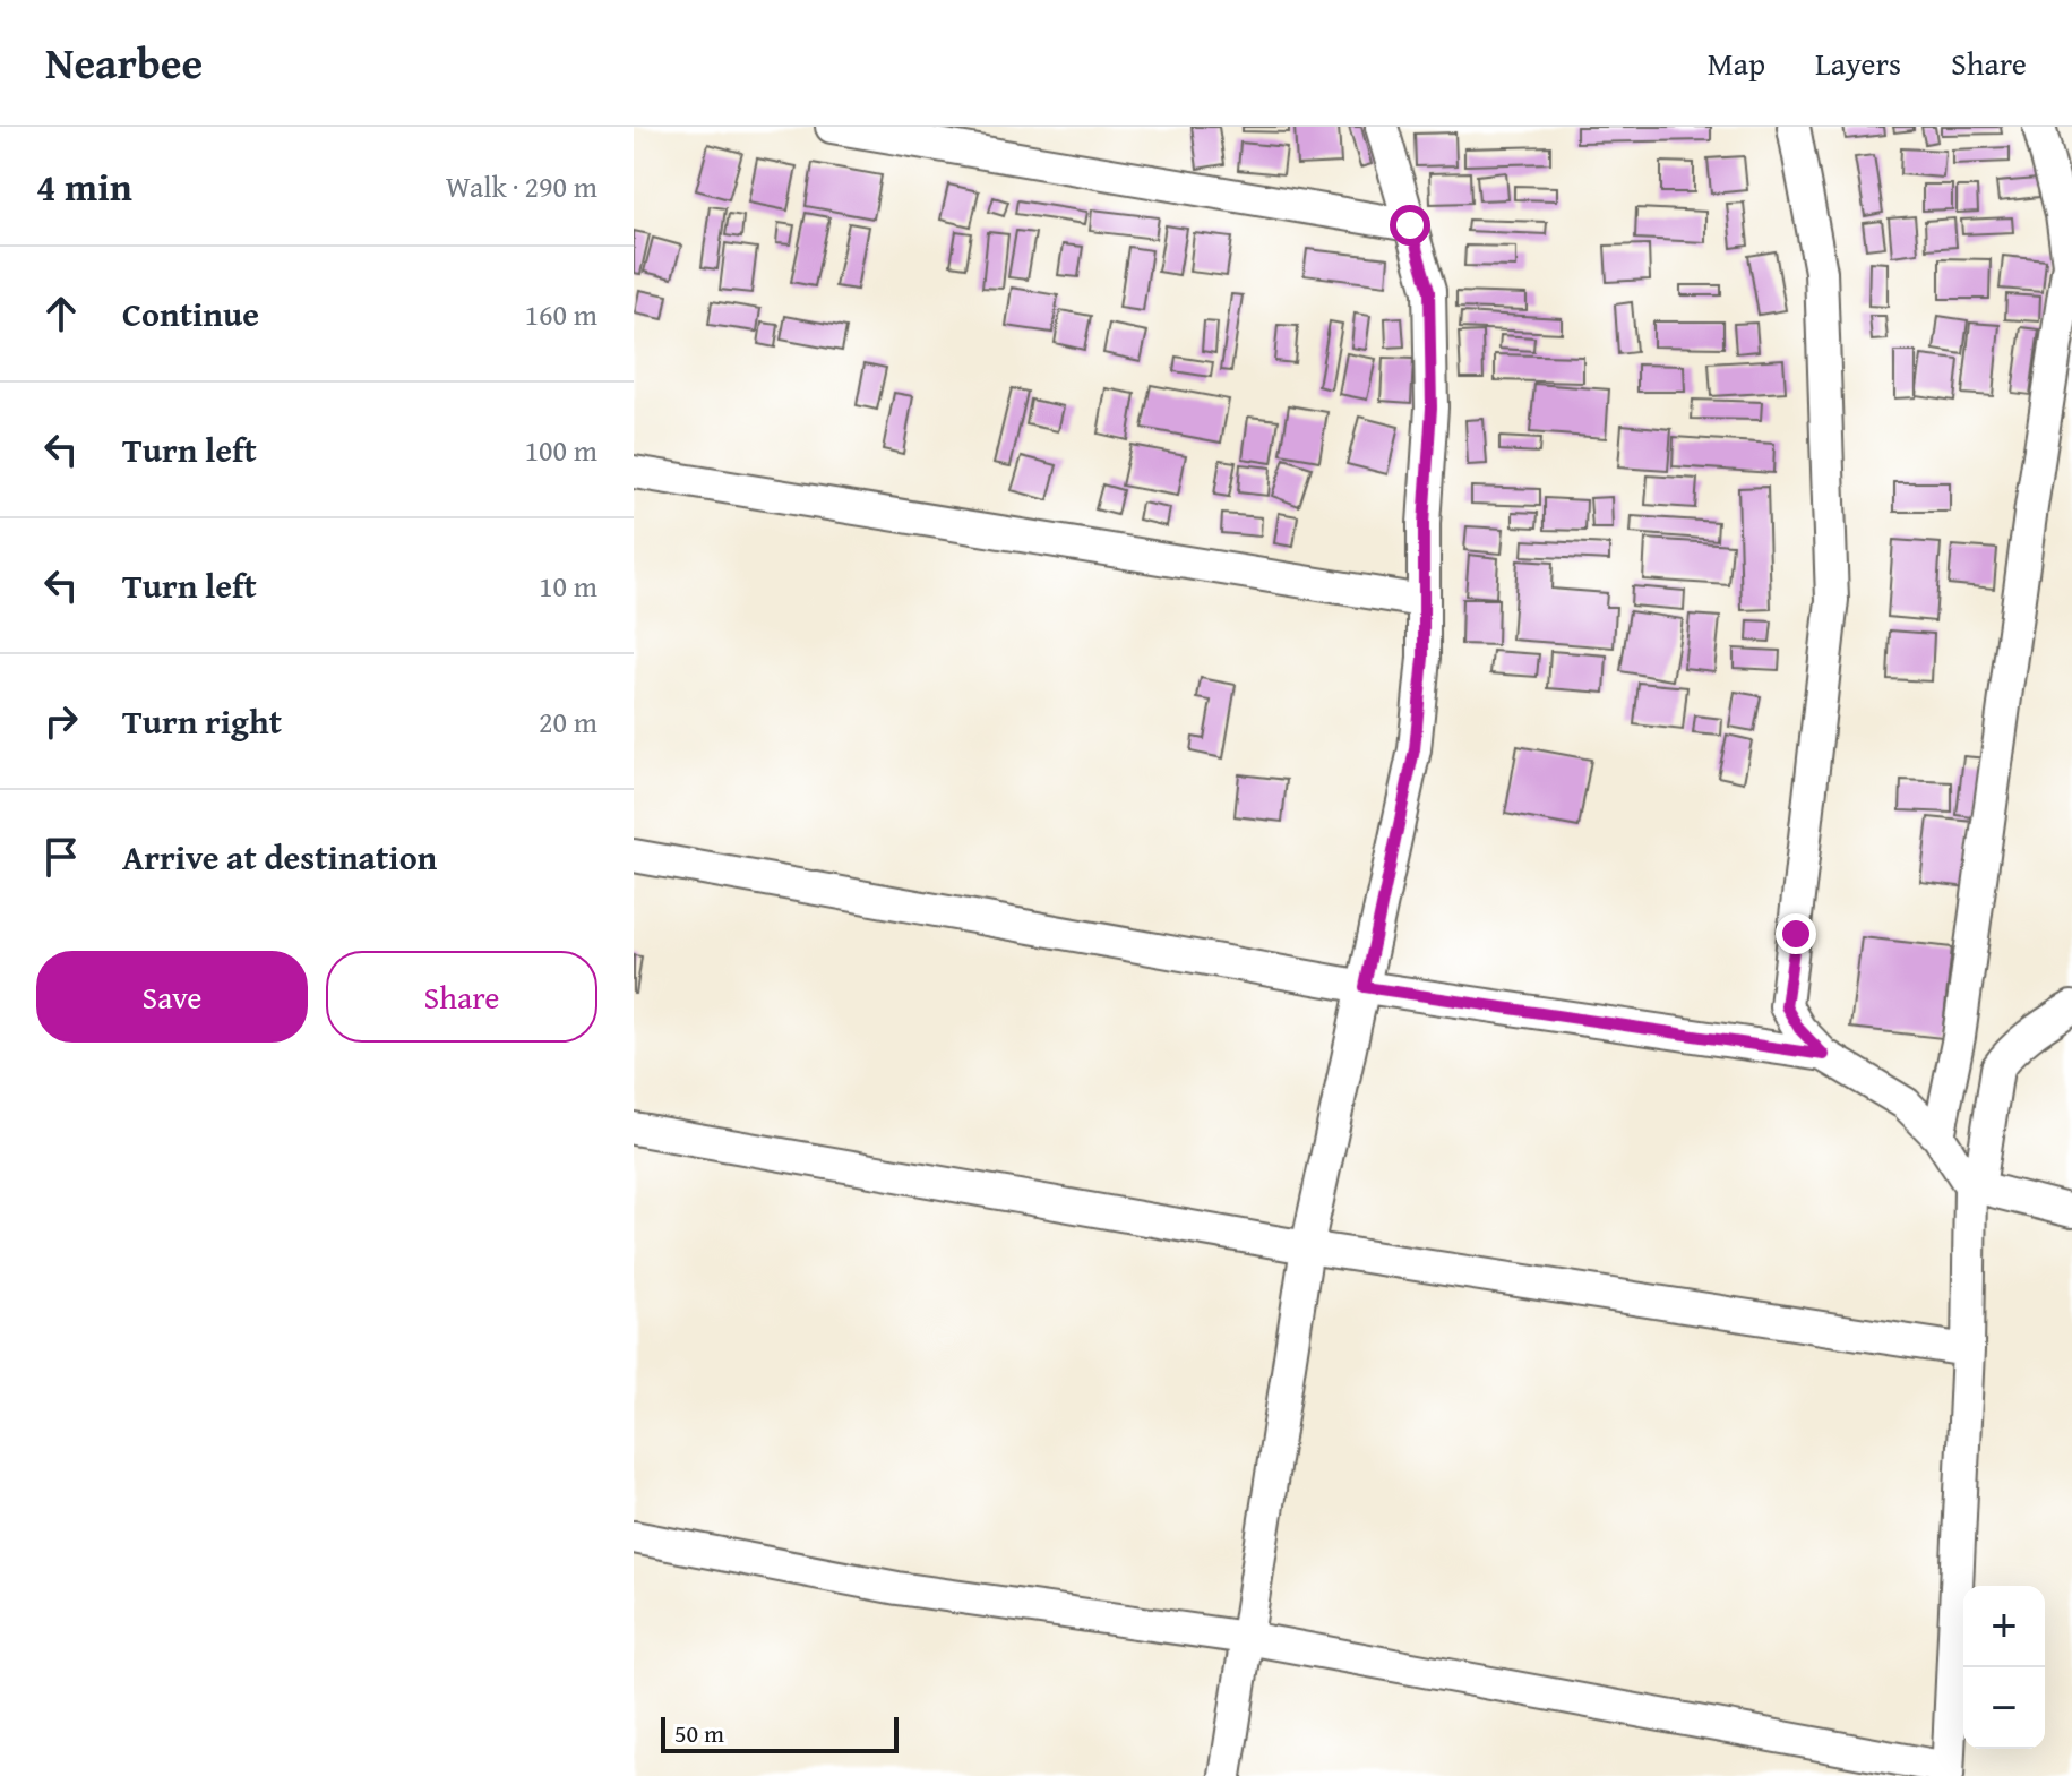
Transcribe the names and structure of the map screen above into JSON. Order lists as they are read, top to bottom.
{
  "scale_bar": "50 m",
  "page": {
    "header": "Nearbee",
    "nav": ["Map", "Layers", "Share"],
    "heading": ["4 min", "Walk · 290 m"],
    "list": [
      ["Continue", "160 m"],
      ["Turn left", "100 m"],
      ["Turn left", "10 m"],
      ["Turn right", "20 m"],
      "Arrive at destination"
    ],
    "buttons": ["Save", "Share"],
    "map_buttons": ["+", "−"],
    "scale": "50 m"
  }
}
